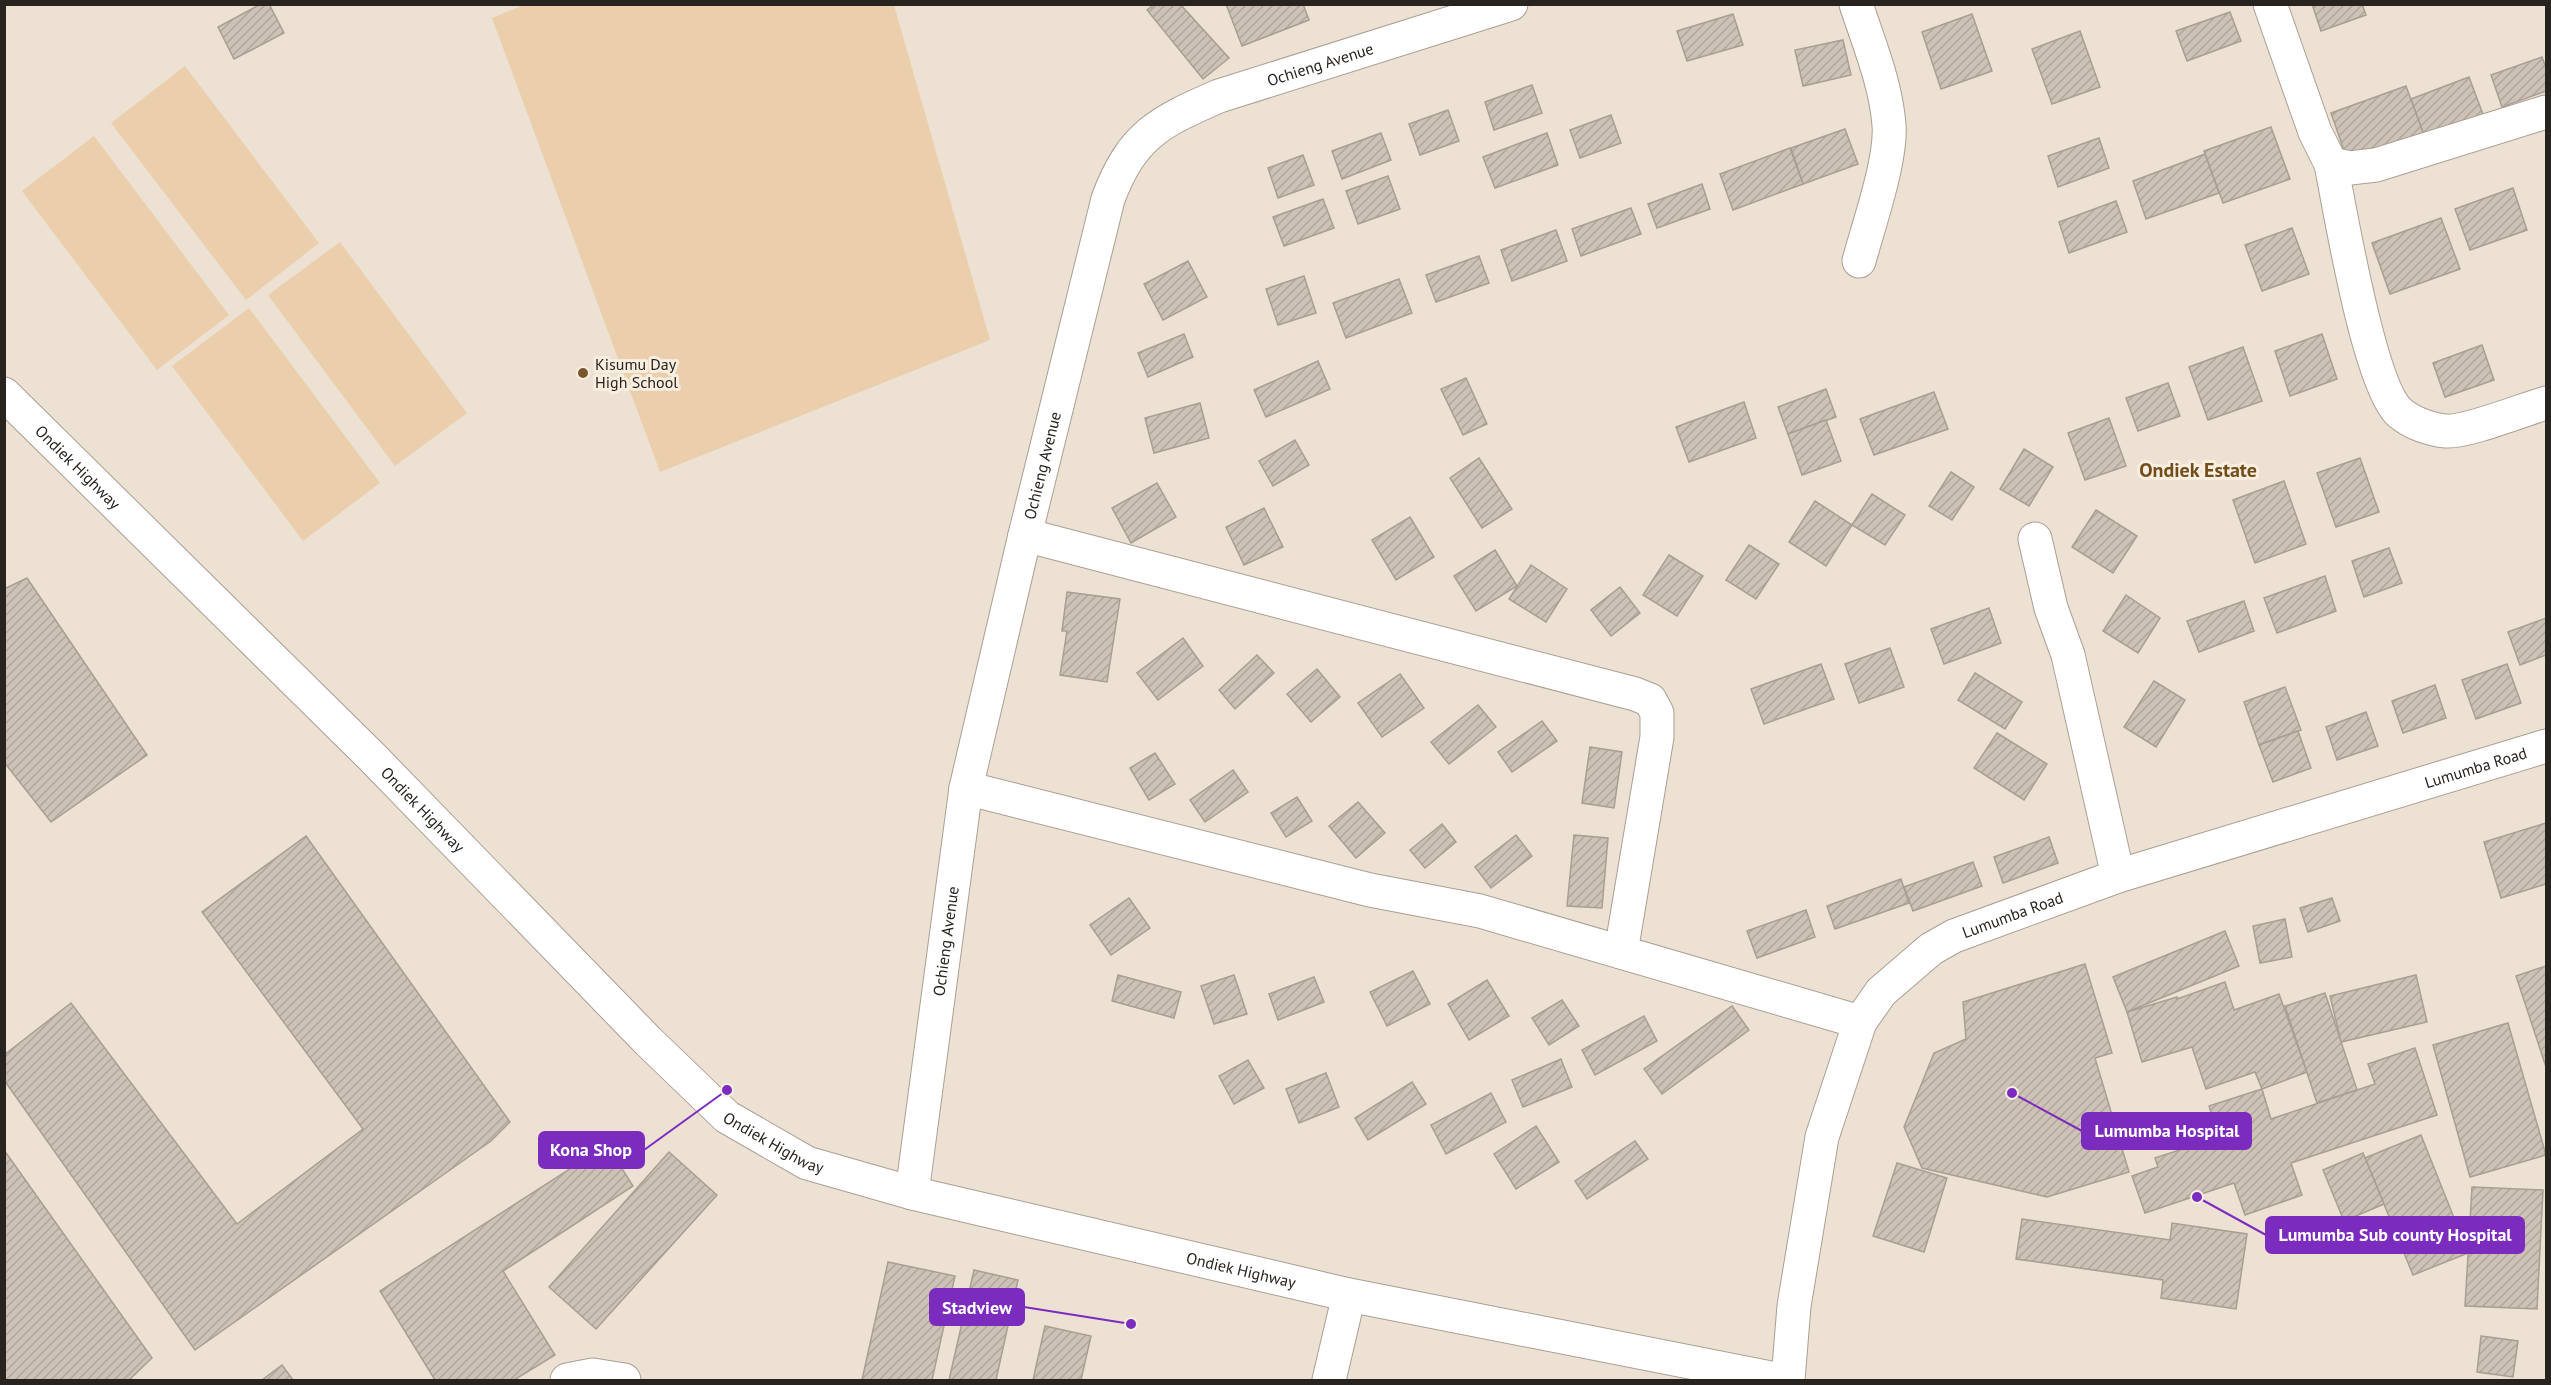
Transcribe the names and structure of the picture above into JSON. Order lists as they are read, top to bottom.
{
  "streets": {
    "street": ["Ochieng Avenue", "Ondiek Highway", "Lumumba Road"]
  },
  "crossings": [
    ["Ochieng Avenue", "Ondiek Highway"]
  ],
  "districts": ["Ondiek Estate"],
  "places": [
    "Kisumu Day High School",
    "Kona Shop",
    "Lumumba Hospital",
    "Lumumba Sub county Hospital",
    "Stadview"
  ]
}
